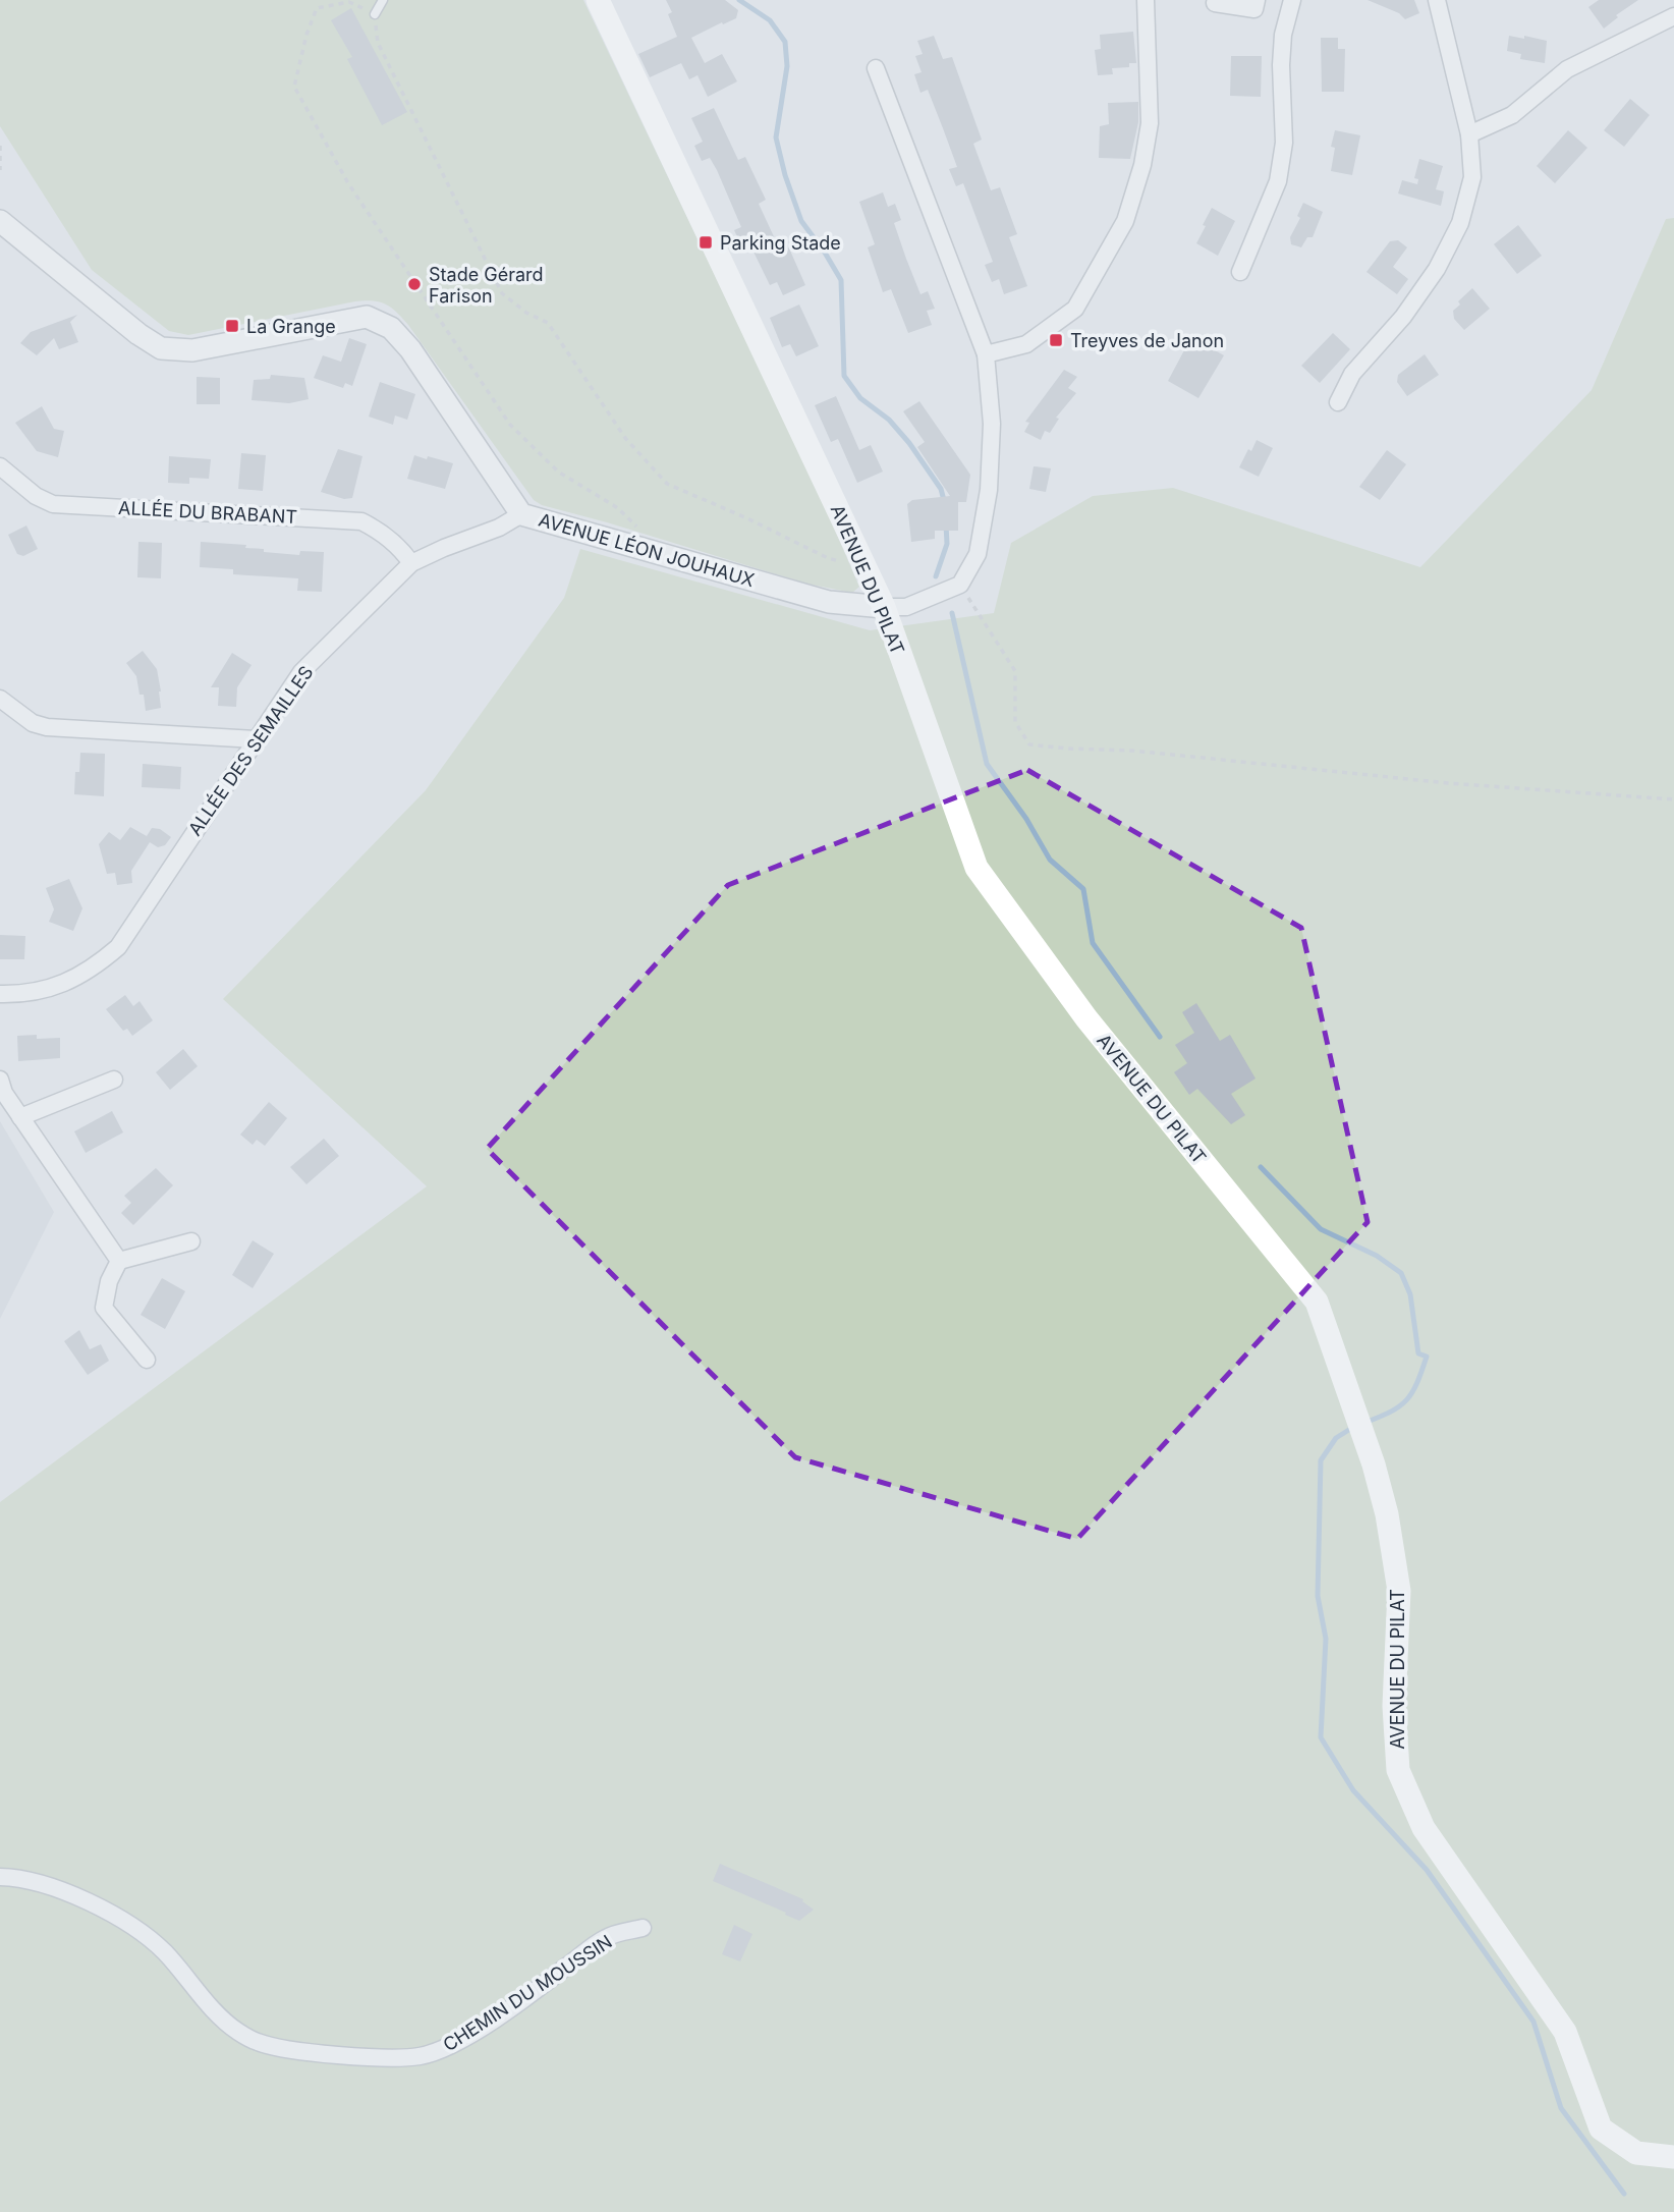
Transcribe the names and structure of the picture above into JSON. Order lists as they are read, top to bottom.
{
  "streets": {
    "main road": ["AVENUE DU PILAT"],
    "street": [
      "ALLÉE DU BRABANT",
      "AVENUE LÉON JOUHAUX",
      "ALLÉE DES SEMAILLES",
      "CHEMIN DU MOUSSIN"
    ]
  },
  "crossings": [
    ["ALLÉE DU BRABANT", "ALLÉE DES SEMAILLES"],
    ["AVENUE LÉON JOUHAUX", "AVENUE DU PILAT"],
    ["AVENUE LÉON JOUHAUX", "ALLÉE DES SEMAILLES"]
  ],
  "places": {
    "transit": ["Parking Stade", "La Grange", "Treyves de Janon"],
    "other": ["Stade Gérard Farison"]
  }
}
